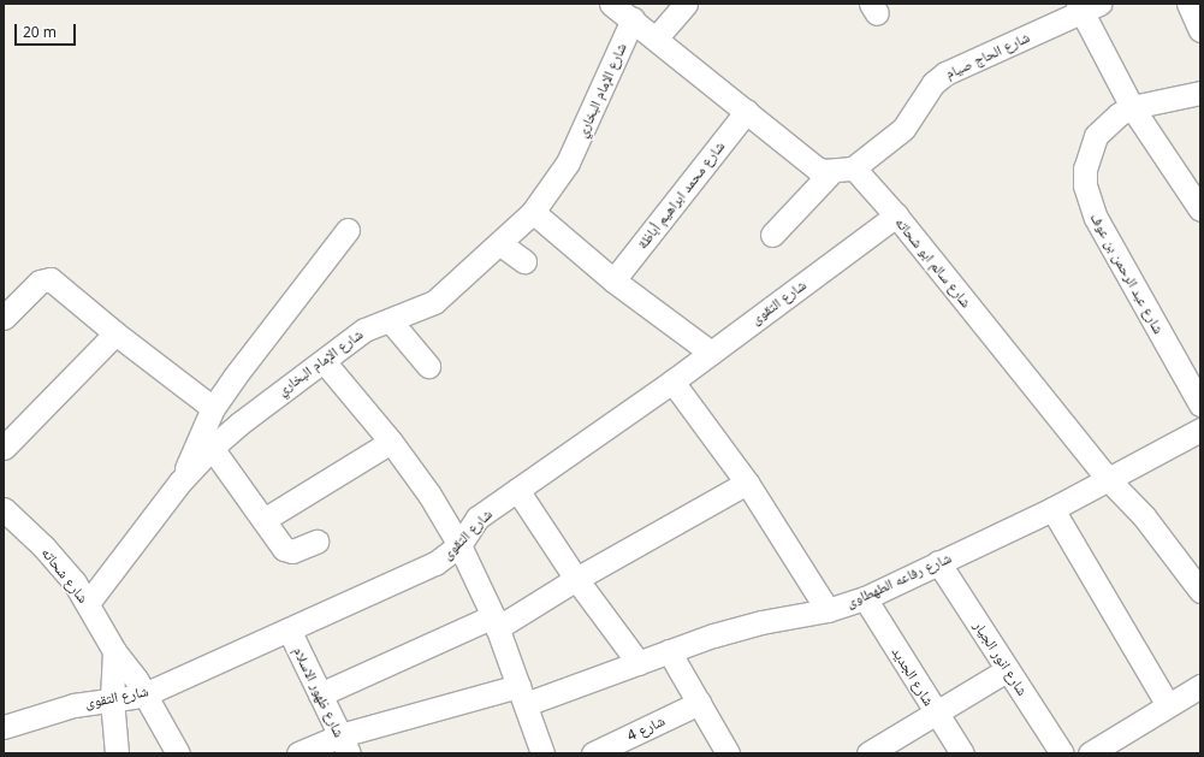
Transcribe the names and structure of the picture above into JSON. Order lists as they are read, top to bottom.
{
  "streets": {
    "street": [
      "شارع الحاج صيام",
      "شارع الإمام البخاري",
      "شارع محمد ابراهيم أباظة",
      "شارع سالم ابو شحاته",
      "شارع عبد الرحمن بن عوف",
      "شارع التقوى",
      "شارع شحاته",
      "شارع رفاعه الطهطاوى",
      "شارع انور الجيار",
      "شارع الجديد",
      "شارع ظهور الاسلام",
      "شارع 4"
    ]
  },
  "crossings": [
    ["شارع الحاج صيام", "شارع سالم ابو شحاته"],
    ["شارع الإمام البخاري", "شارع سالم ابو شحاته"],
    ["شارع الإمام البخاري", "شارع شحاته"],
    ["شارع محمد ابراهيم أباظة", "شارع سالم ابو شحاته"],
    ["شارع سالم ابو شحاته", "شارع التقوى"],
    ["شارع سالم ابو شحاته", "شارع رفاعه الطهطاوى"],
    ["شارع التقوى", "شارع شحاته"],
    ["شارع التقوى", "شارع ظهور الاسلام"],
    ["شارع رفاعه الطهطاوى", "شارع انور الجيار"],
    ["شارع رفاعه الطهطاوى", "شارع الجديد"],
    ["شارع رفاعه الطهطاوى", "شارع ظهور الاسلام"]
  ],
  "scale_bar": "20 m"
}
